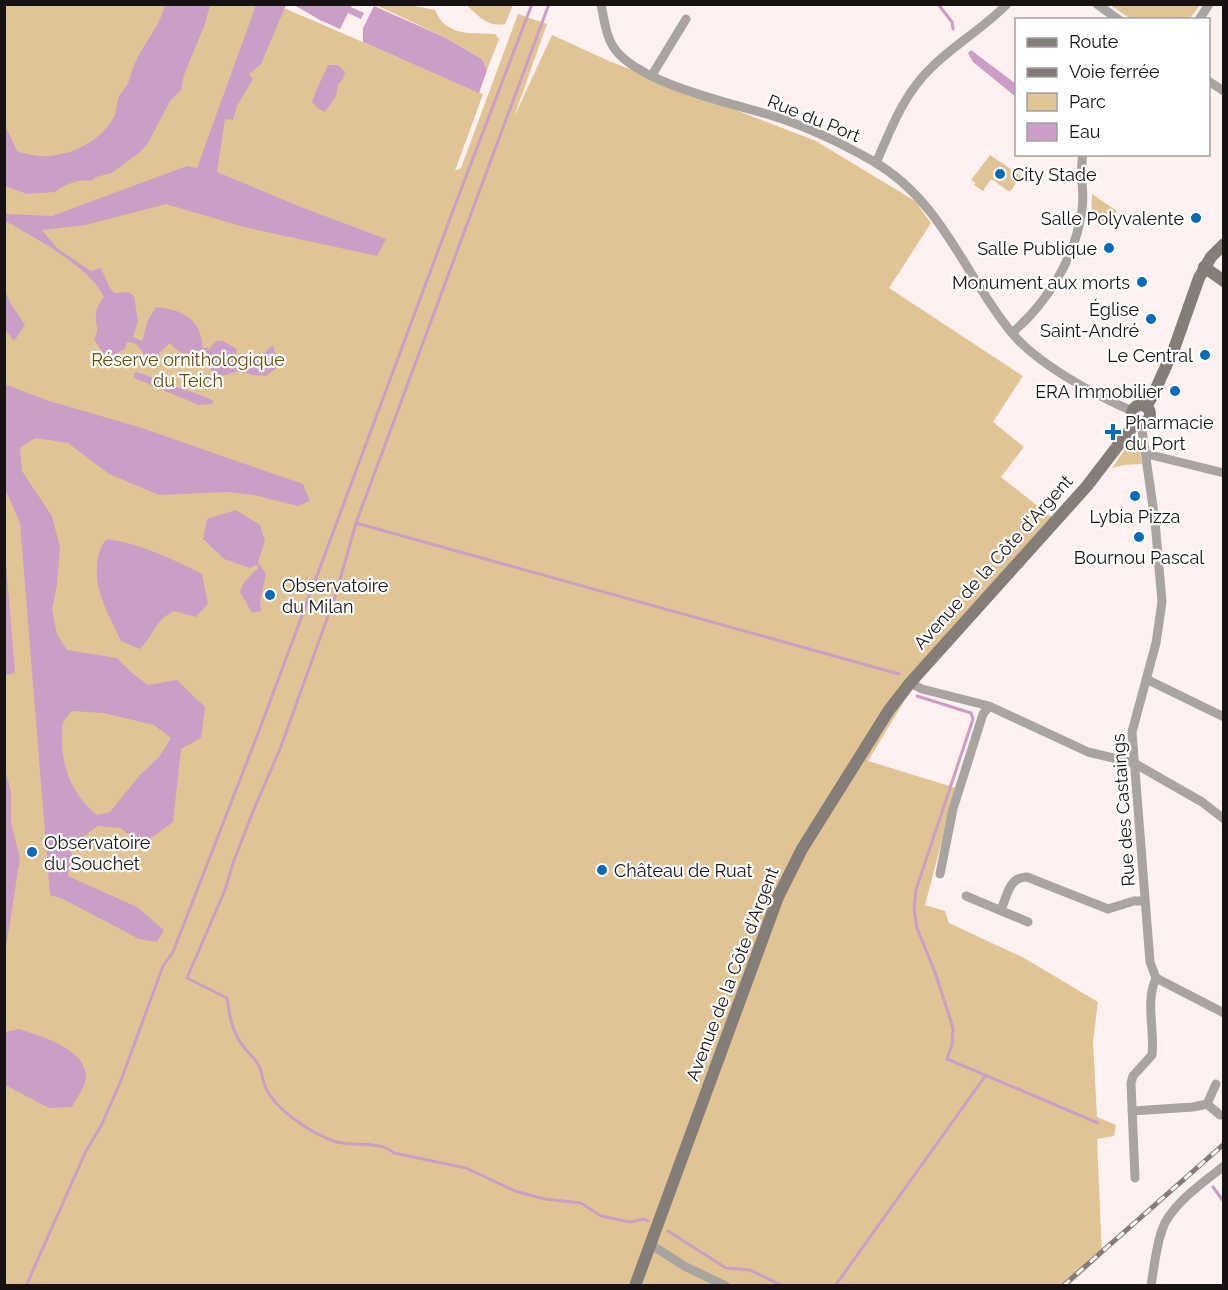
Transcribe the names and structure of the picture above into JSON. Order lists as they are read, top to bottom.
{
  "streets": {
    "main road": ["Avenue de la Côte d'Argent"],
    "street": ["Rue du Port", "Rue des Castaings"]
  },
  "crossings": [
    ["Rue du Port", "Avenue de la Côte d'Argent"],
    ["Rue du Port", "Rue des Castaings"],
    ["Avenue de la Côte d'Argent", "Rue des Castaings"]
  ],
  "parks": ["Réserve ornithologique du Teich"],
  "places": {
    "other": [
      "City Stade",
      "Salle Polyvalente",
      "Salle Publique",
      "Monument aux morts",
      "Église Saint-André",
      "Le Central",
      "ERA Immobilier",
      "Lybia Pizza",
      "Bournou Pascal",
      "Observatoire du Milan",
      "Observatoire du Souchet",
      "Château de Ruat"
    ],
    "health": ["Pharmacie du Port"]
  },
  "legend": [
    "Route",
    "Voie ferrée",
    "Parc",
    "Eau"
  ]
}
